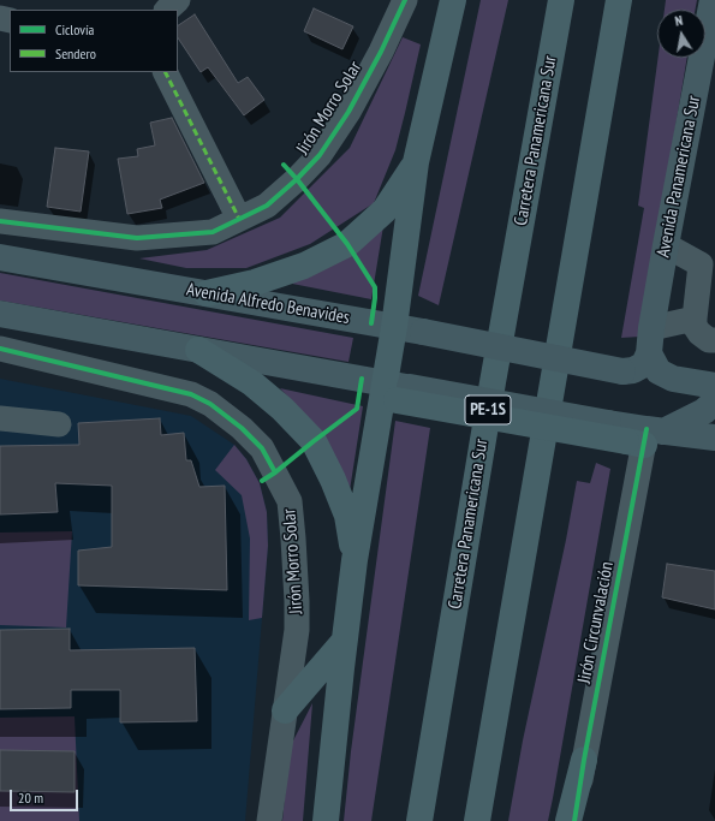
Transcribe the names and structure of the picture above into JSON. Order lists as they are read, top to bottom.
{
  "streets": {
    "highway": ["Carretera Panamericana Sur", "PE-1S"],
    "main road": ["Avenida Panamericana Sur", "Avenida Alfredo Benavides"],
    "street": ["Jirón Morro Solar", "Jirón Circunvalación"]
  },
  "crossings": [
    ["Avenida Panamericana Sur", "Avenida Alfredo Benavides"]
  ],
  "legend": ["Ciclovía", "Sendero"],
  "scale_bar": "20 m",
  "north": "top"
}
